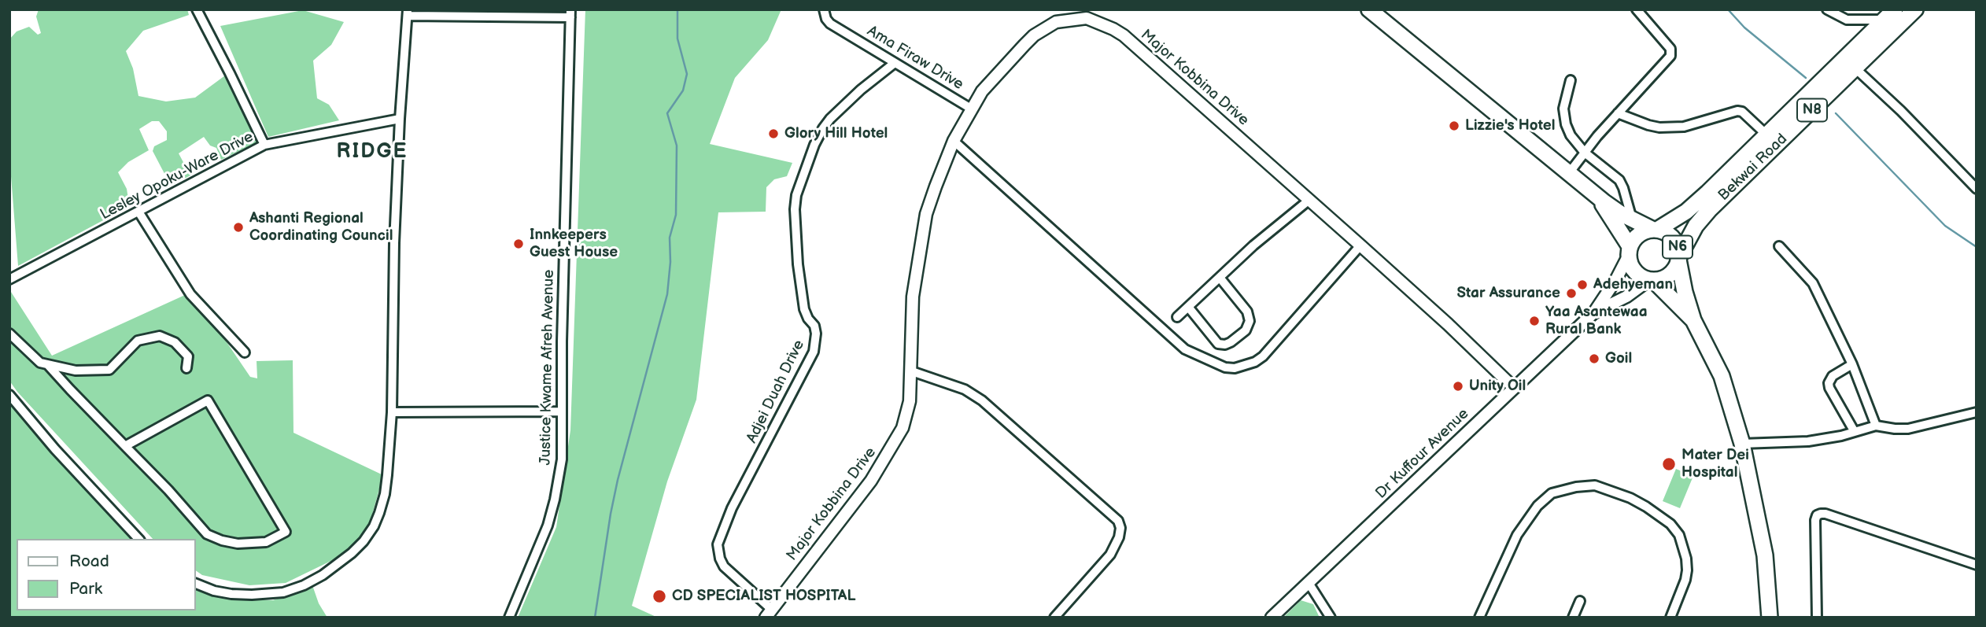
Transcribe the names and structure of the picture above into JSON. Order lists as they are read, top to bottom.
{
  "streets": {
    "highway": ["N8", "Bekwai Road", "N6"],
    "street": [
      "Ama Firaw Drive",
      "Major Kobbina Drive",
      "Lesley Opoku-Ware Drive",
      "Justice Kwame Afreh Avenue",
      "Adjei Duah Drive",
      "Dr Kuffour Avenue"
    ]
  },
  "crossings": [
    ["Ama Firaw Drive", "Major Kobbina Drive"],
    ["Ama Firaw Drive", "Adjei Duah Drive"],
    ["Major Kobbina Drive", "Adjei Duah Drive"],
    ["Major Kobbina Drive", "Dr Kuffour Avenue"],
    ["N8", "Bekwai Road"],
    ["N8", "N6"]
  ],
  "districts": ["RIDGE"],
  "places": [
    "Lizzie's Hotel",
    "Glory Hill Hotel",
    "Ashanti Regional Coordinating Council",
    "Innkeepers Guest House",
    "Adehyeman",
    "Star Assurance",
    "Yaa Asantewaa Rural Bank",
    "Goil",
    "Unity Oil",
    "Mater Dei Hospital",
    "CD SPECIALIST HOSPITAL"
  ],
  "legend": ["Road", "Park"]
}
